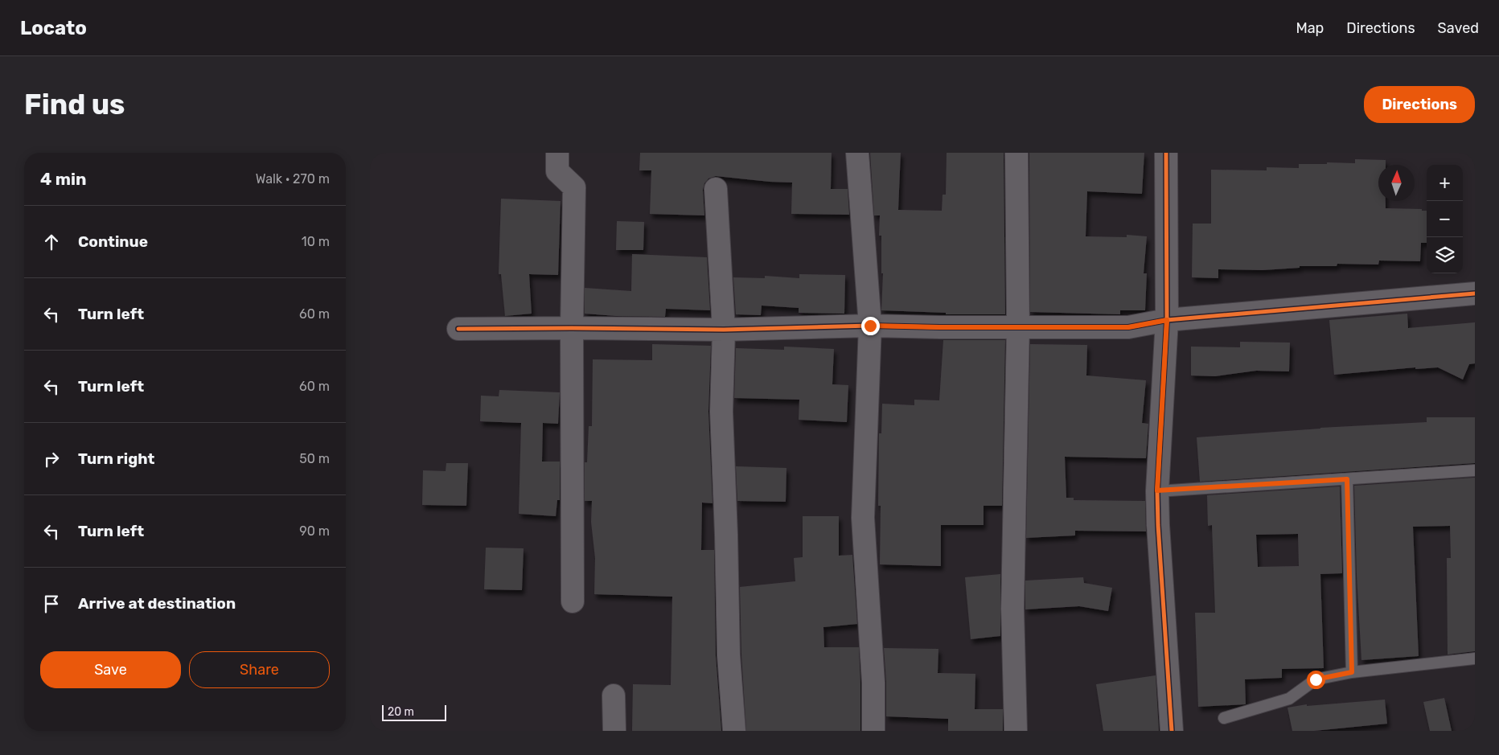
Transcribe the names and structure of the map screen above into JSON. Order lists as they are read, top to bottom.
{
  "scale_bar": "20 m",
  "north": "top",
  "page": {
    "header": "Locato",
    "nav": ["Map", "Directions", "Saved"],
    "buttons": [
      "Directions",
      ["Save", "Share"]
    ],
    "title": "Find us",
    "heading": ["4 min", "Walk · 270 m"],
    "map_buttons": ["+", "−"],
    "list": [
      ["Continue", "10 m"],
      ["Turn left", "60 m"],
      ["Turn left", "60 m"],
      ["Turn right", "50 m"],
      ["Turn left", "90 m"],
      "Arrive at destination"
    ],
    "scale": "20 m"
  }
}
